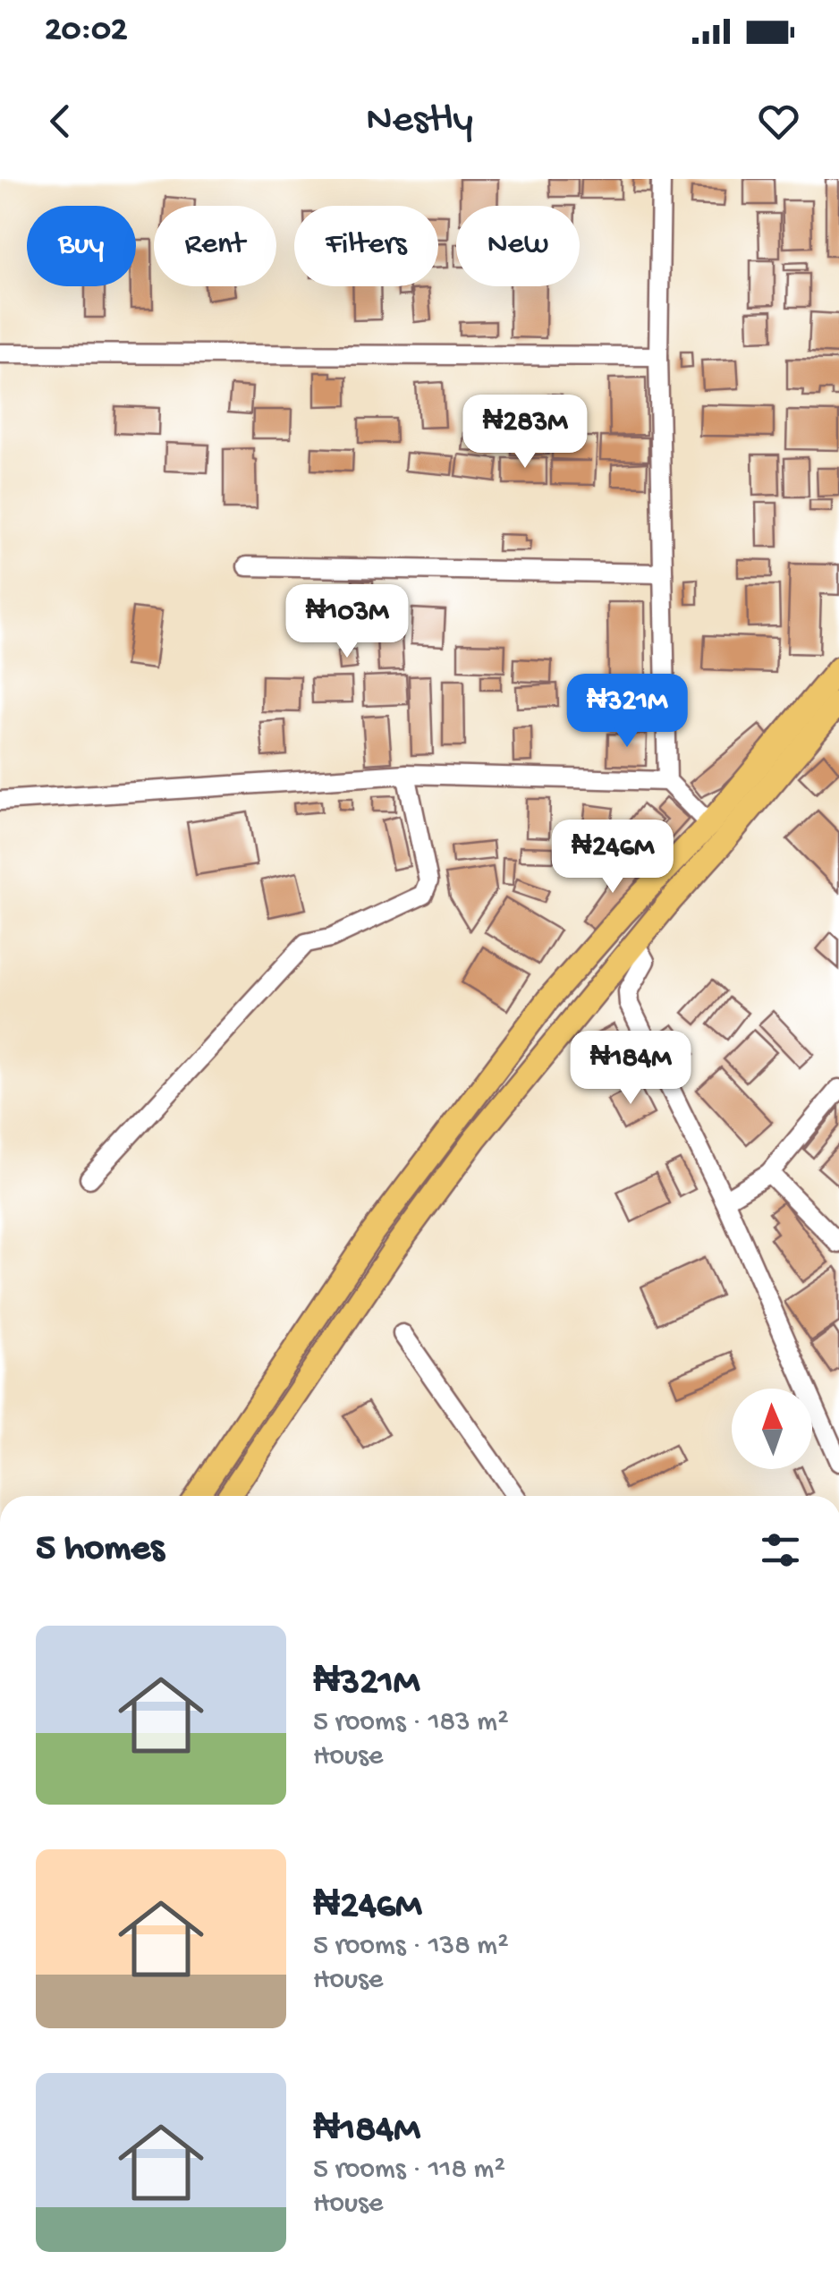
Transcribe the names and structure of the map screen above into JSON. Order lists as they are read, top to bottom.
{
  "north": "top",
  "page": {
    "status": "20:02",
    "header": "Nestly",
    "chip": [
      "Buy",
      "Rent",
      "Filters",
      "New"
    ],
    "price": [
      "₦283M",
      "₦103M",
      "₦321M",
      "₦246M",
      "₦184M"
    ],
    "heading": "5 homes",
    "list": [
      {
        "name": "₦321M",
        "note": "5 rooms · 183 m² · House"
      },
      {
        "name": "₦246M",
        "note": "5 rooms · 138 m² · House"
      },
      {
        "name": "₦184M",
        "note": "5 rooms · 118 m² · House"
      }
    ]
  }
}
